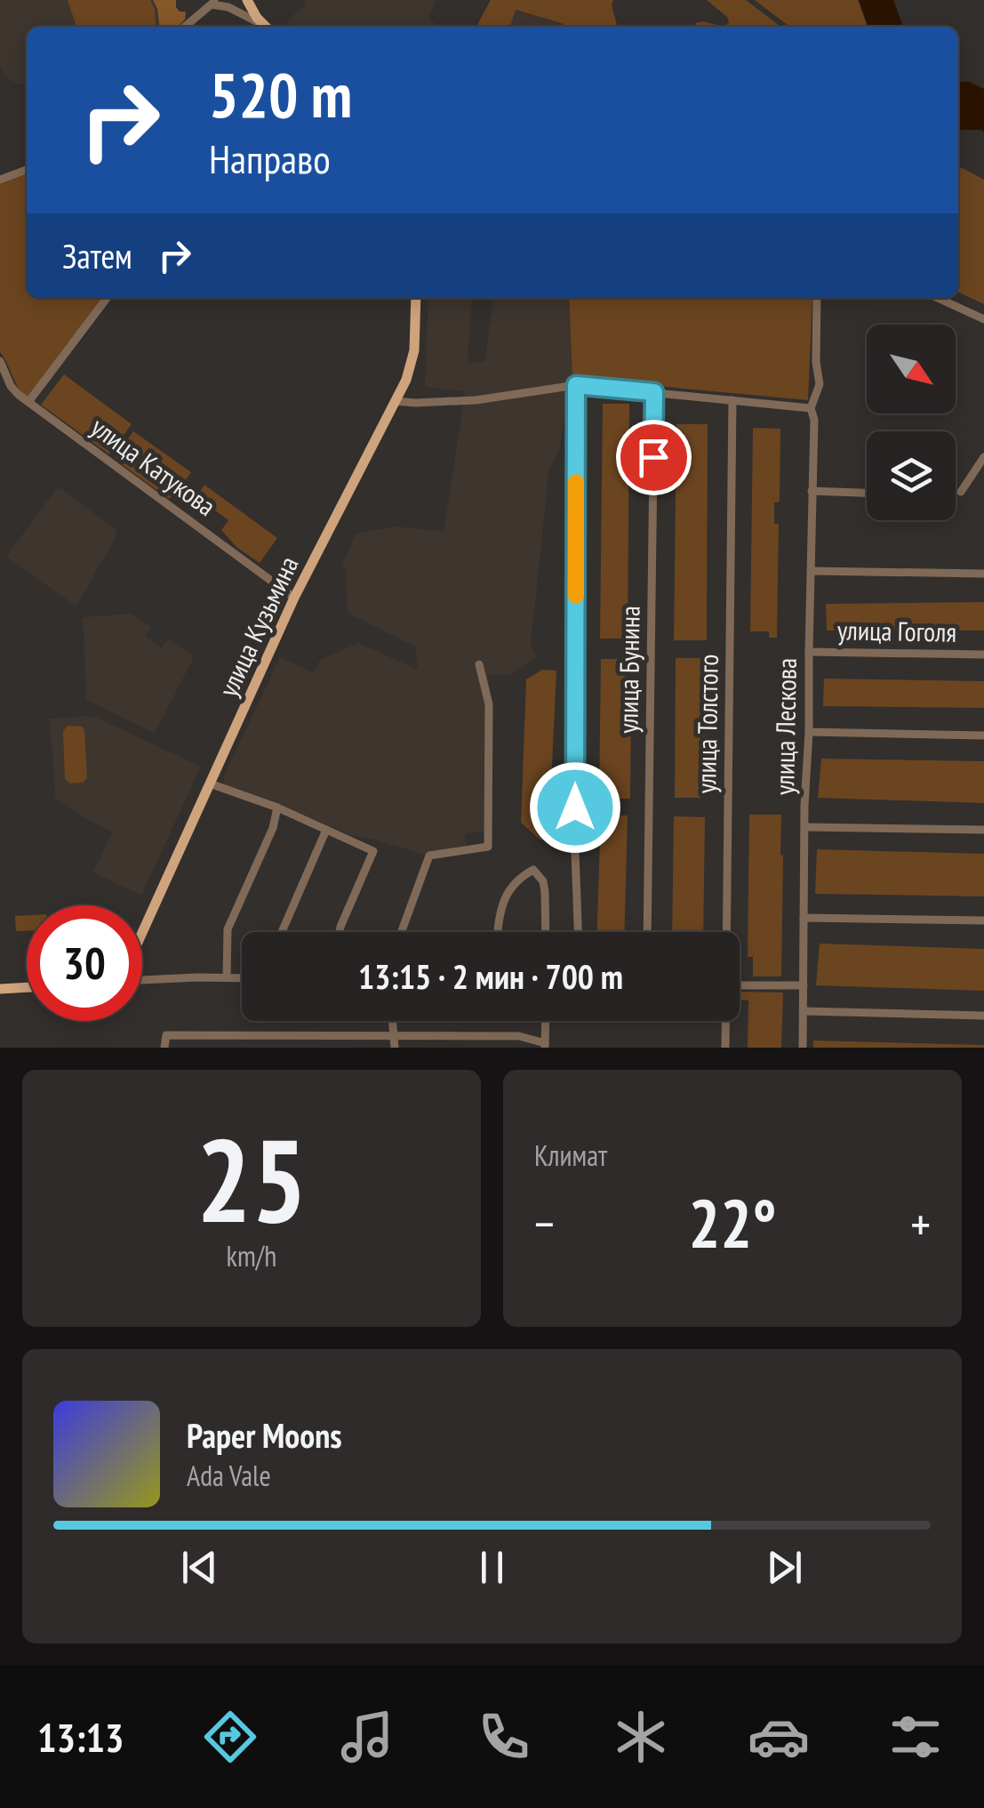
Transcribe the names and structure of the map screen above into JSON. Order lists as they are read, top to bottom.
{
  "streets": {
    "main road": ["улица Кузьмина"],
    "street": [
      "улица Катукова",
      "улица Гоголя",
      "улица Бунина",
      "улица Толстого",
      "улица Лескова"
    ]
  },
  "crossings": [
    ["улица Катукова", "улица Кузьмина"],
    ["улица Гоголя", "улица Лескова"]
  ],
  "north": "bottom right",
  "page": {
    "turn": ["520 m", "Направо"],
    "then": "Затем",
    "limit": "30",
    "trip": "13:15 · 2 мин · 700 m",
    "tile": [
      ["25", "km/h"],
      "Климат"
    ],
    "heat": ["−", "22°", "+"],
    "song": ["Paper Moons", "Ada Vale"],
    "tabs": "13:13"
  }
}
